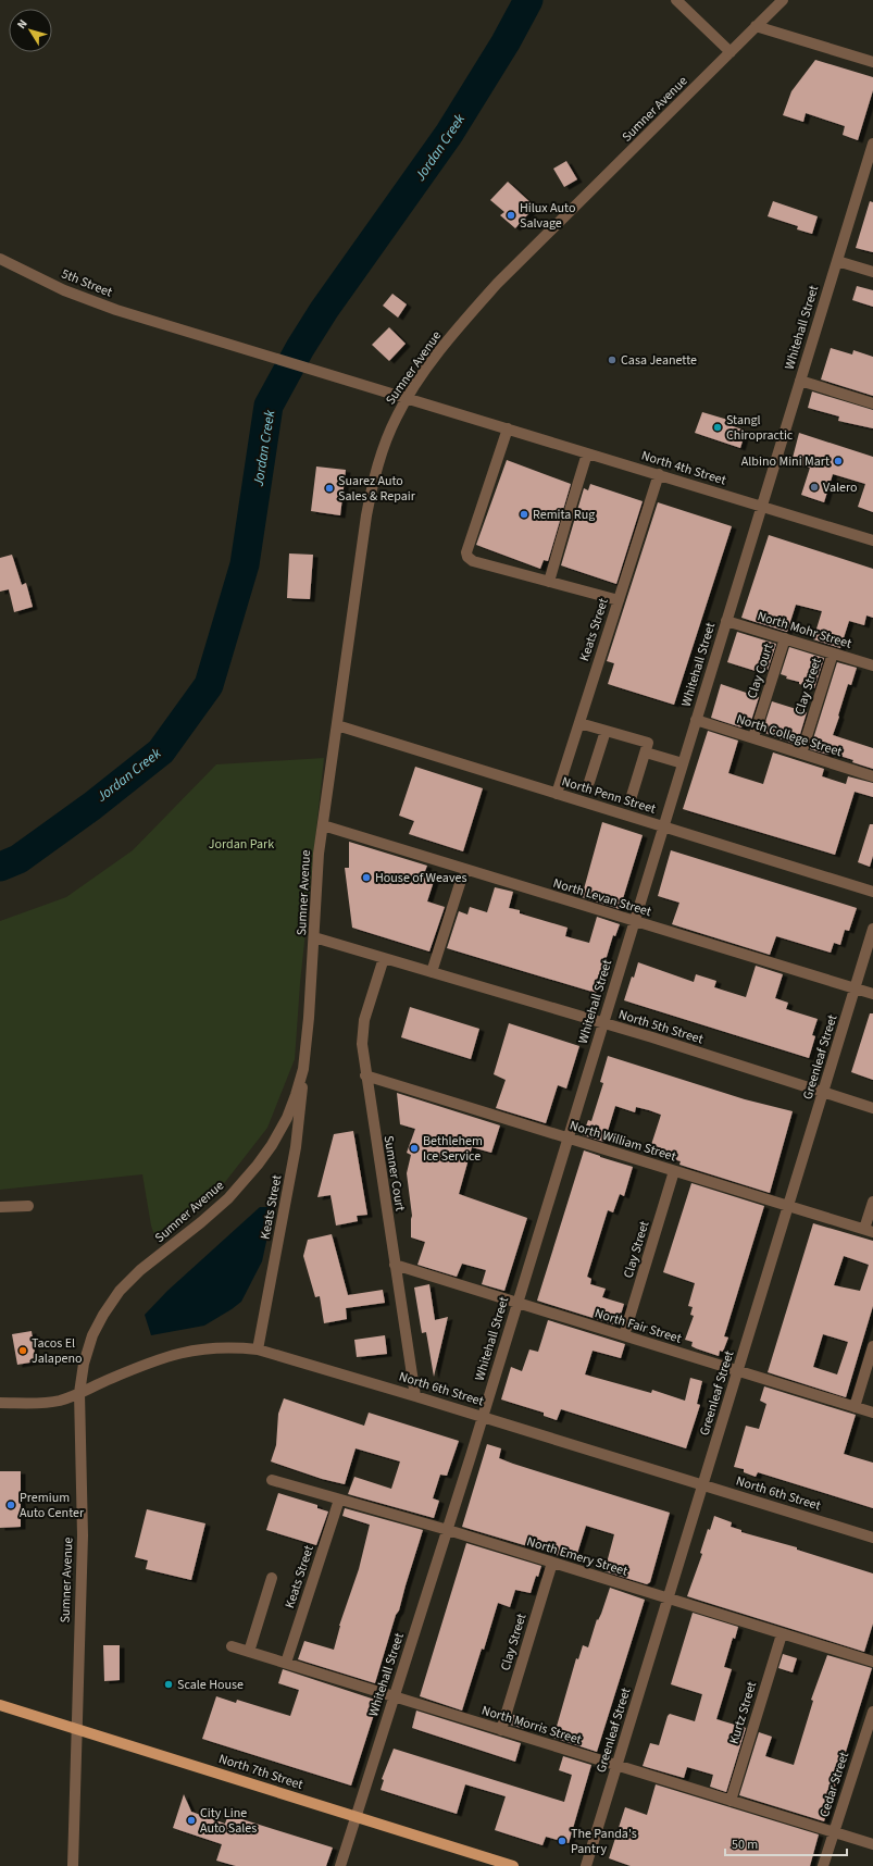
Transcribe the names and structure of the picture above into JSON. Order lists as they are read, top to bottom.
{
  "streets": {
    "main road": ["North 7th Street"],
    "street": [
      "Sumner Avenue",
      "5th Street",
      "Whitehall Street",
      "North 4th Street",
      "Keats Street",
      "North Mohr Street",
      "Clay Court",
      "Clay Street",
      "North College Street",
      "North Penn Street",
      "North Levan Street",
      "North 5th Street",
      "Greenleaf Street",
      "North William Street",
      "Sumner Court",
      "North Fair Street",
      "North 6th Street",
      "North Emery Street",
      "Kurtz Street",
      "North Morris Street",
      "Cedar Street"
    ]
  },
  "crossings": [
    ["Sumner Avenue", "Keats Street"],
    ["Sumner Avenue", "North Penn Street"],
    ["Sumner Avenue", "North Levan Street"],
    ["Sumner Avenue", "North 5th Street"],
    ["Sumner Avenue", "North 6th Street"],
    ["5th Street", "North 4th Street"],
    ["Whitehall Street", "North 4th Street"],
    ["Whitehall Street", "North Mohr Street"],
    ["Whitehall Street", "North College Street"],
    ["Whitehall Street", "North Penn Street"],
    ["Whitehall Street", "North Levan Street"],
    ["Whitehall Street", "North 5th Street"],
    ["Whitehall Street", "North William Street"],
    ["Whitehall Street", "North Fair Street"],
    ["Whitehall Street", "North 6th Street"],
    ["Whitehall Street", "North Emery Street"],
    ["Whitehall Street", "North Morris Street"],
    ["Whitehall Street", "North 7th Street"],
    ["North 4th Street", "Keats Street"],
    ["Keats Street", "North Penn Street"],
    ["Keats Street", "North 6th Street"],
    ["Keats Street", "North Emery Street"],
    ["Keats Street", "North Morris Street"],
    ["North Mohr Street", "Clay Court"],
    ["North Mohr Street", "Clay Street"],
    ["Clay Court", "North College Street"],
    ["Clay Street", "North College Street"],
    ["Clay Street", "North William Street"],
    ["Clay Street", "North Fair Street"],
    ["Clay Street", "North Emery Street"],
    ["Clay Street", "North Morris Street"],
    ["North Levan Street", "Greenleaf Street"],
    ["North 5th Street", "Greenleaf Street"],
    ["North 5th Street", "Sumner Court"],
    ["Greenleaf Street", "North William Street"],
    ["Greenleaf Street", "North Fair Street"],
    ["Greenleaf Street", "North 6th Street"],
    ["Greenleaf Street", "North Emery Street"],
    ["Greenleaf Street", "North Morris Street"],
    ["North William Street", "Sumner Court"],
    ["Sumner Court", "North Fair Street"],
    ["Sumner Court", "North 6th Street"],
    ["North Emery Street", "Kurtz Street"],
    ["Kurtz Street", "North Morris Street"],
    ["North Morris Street", "Cedar Street"]
  ],
  "water": ["Jordan Creek"],
  "parks": ["Jordan Park"],
  "places": [
    "Hilux Auto Salvage",
    "Casa Jeanette",
    "Stangl Chiropractic",
    "Albino Mini Mart",
    "Valero",
    "Suarez Auto Sales & Repair",
    "Remita Rug",
    "House of Weaves",
    "Bethlehem Ice Service",
    "Tacos El Jalapeno",
    "Premium Auto Center",
    "Scale House",
    "City Line Auto Sales",
    "The Panda's Pantry"
  ],
  "scale_bar": "50 m",
  "north": "top left"
}
